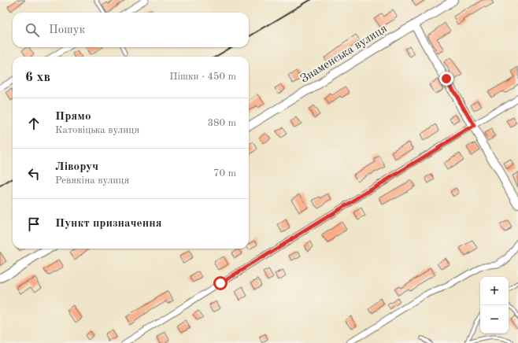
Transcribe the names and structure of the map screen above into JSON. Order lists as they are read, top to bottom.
{
  "streets": {
    "main road": ["Знаменська вулиця"]
  },
  "page": {
    "search": "Пошук",
    "heading": ["6 хв", "Пішки · 450 m"],
    "list": [
      ["Прямо", "Катовіцька вулиця", "380 m"],
      ["Ліворуч", "Ревякіна вулиця", "70 m"],
      "Пункт призначення"
    ],
    "map_buttons": ["+", "−"]
  }
}
